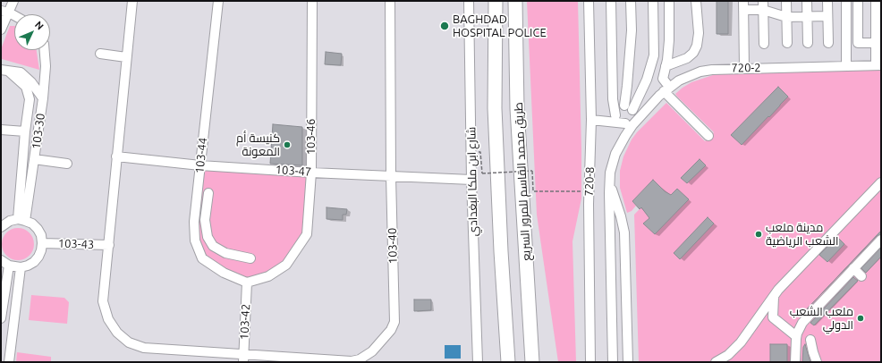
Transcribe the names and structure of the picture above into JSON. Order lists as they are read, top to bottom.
{
  "streets": {
    "highway": ["طريق محمد القاسم للمرور السريع"],
    "street": [
      "720-2",
      "103-30",
      "103-46",
      "103-44",
      "103-47",
      "شارع ابن ملكا البغدادي",
      "720-8",
      "103-43",
      "103-40",
      "103-42"
    ]
  },
  "crossings": [
    ["720-2", "720-8"],
    ["103-46", "103-44"],
    ["103-46", "103-47"],
    ["103-46", "103-42"],
    ["103-44", "103-47"],
    ["103-44", "103-42"],
    ["103-47", "شارع ابن ملكا البغدادي"],
    ["103-47", "103-40"],
    ["103-47", "103-42"],
    ["103-43", "103-40"],
    ["103-40", "103-42"]
  ],
  "places": [
    "BAGHDAD HOSPITAL POLICE",
    "كنيسة أم المعونة",
    "مدينة ملعب الشعب الرياضية",
    "ملعب الشعب الدولي"
  ],
  "north": "top right"
}
